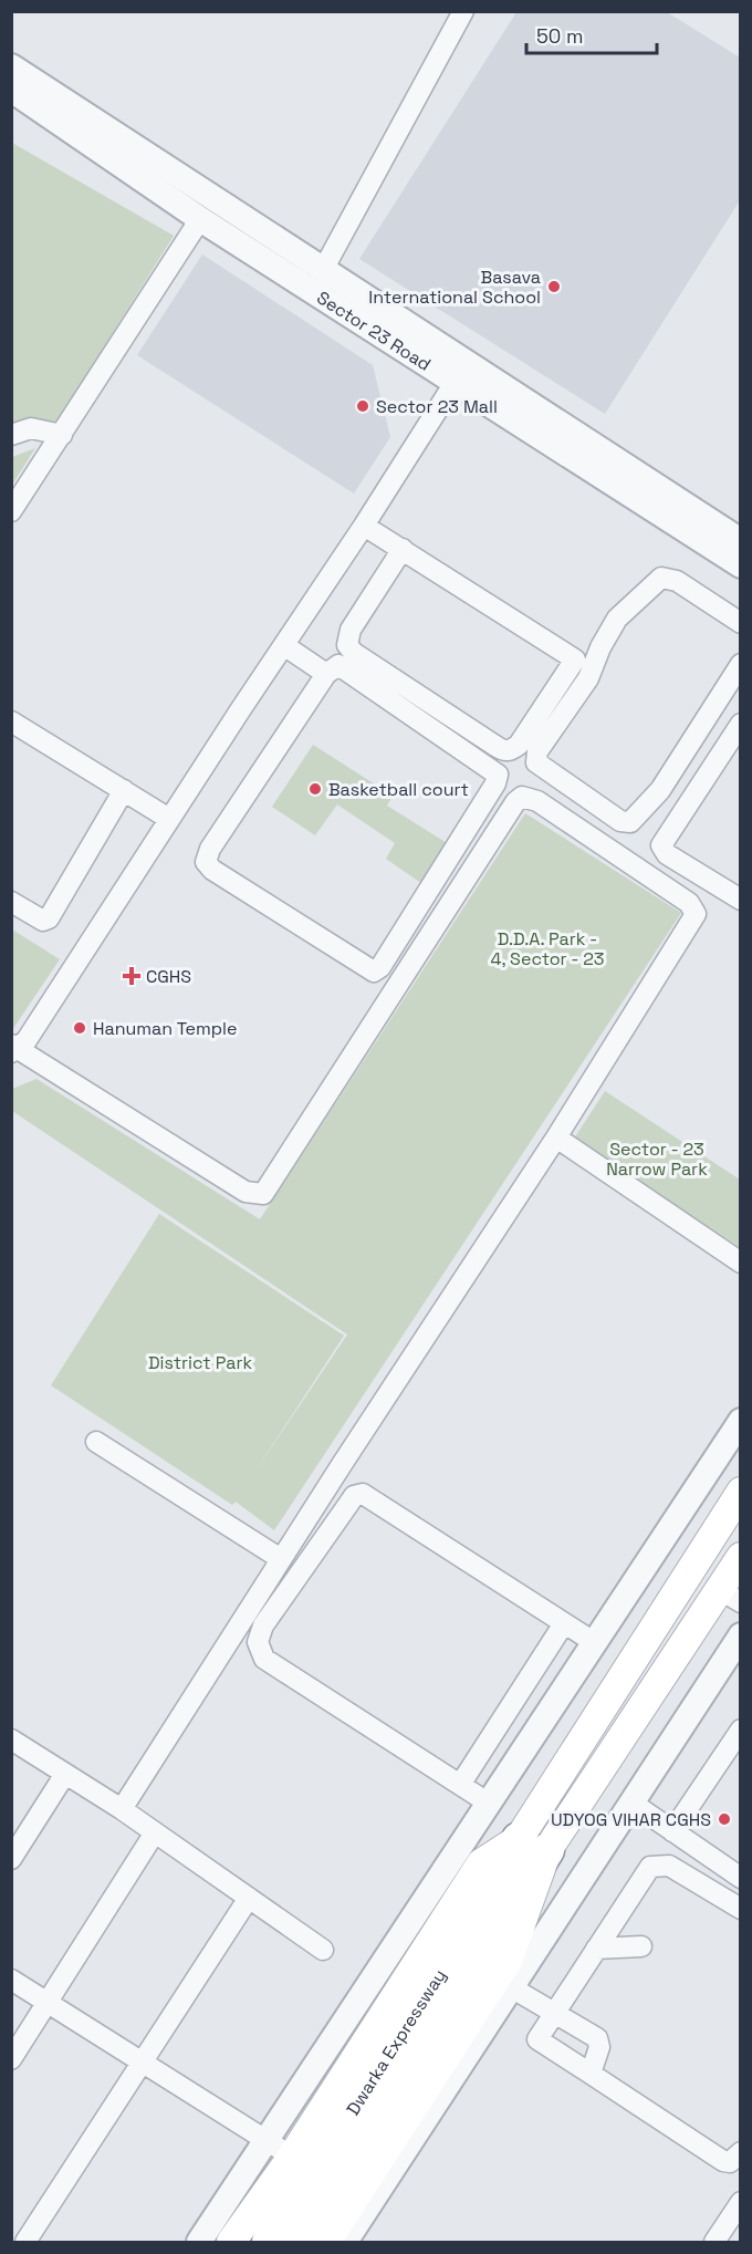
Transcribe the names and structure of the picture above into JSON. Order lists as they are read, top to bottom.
{
  "streets": {
    "highway": ["Dwarka Expressway"],
    "street": ["Sector 23 Road"]
  },
  "parks": ["D.D.A. Park - 4, Sector - 23", "Sector - 23 Narrow Park", "District Park"],
  "places": {
    "other": [
      "Basava International School",
      "Sector 23 Mall",
      "Basketball court",
      "Hanuman Temple",
      "UDYOG VIHAR CGHS"
    ],
    "health": ["CGHS"]
  },
  "scale_bar": "50 m"
}
